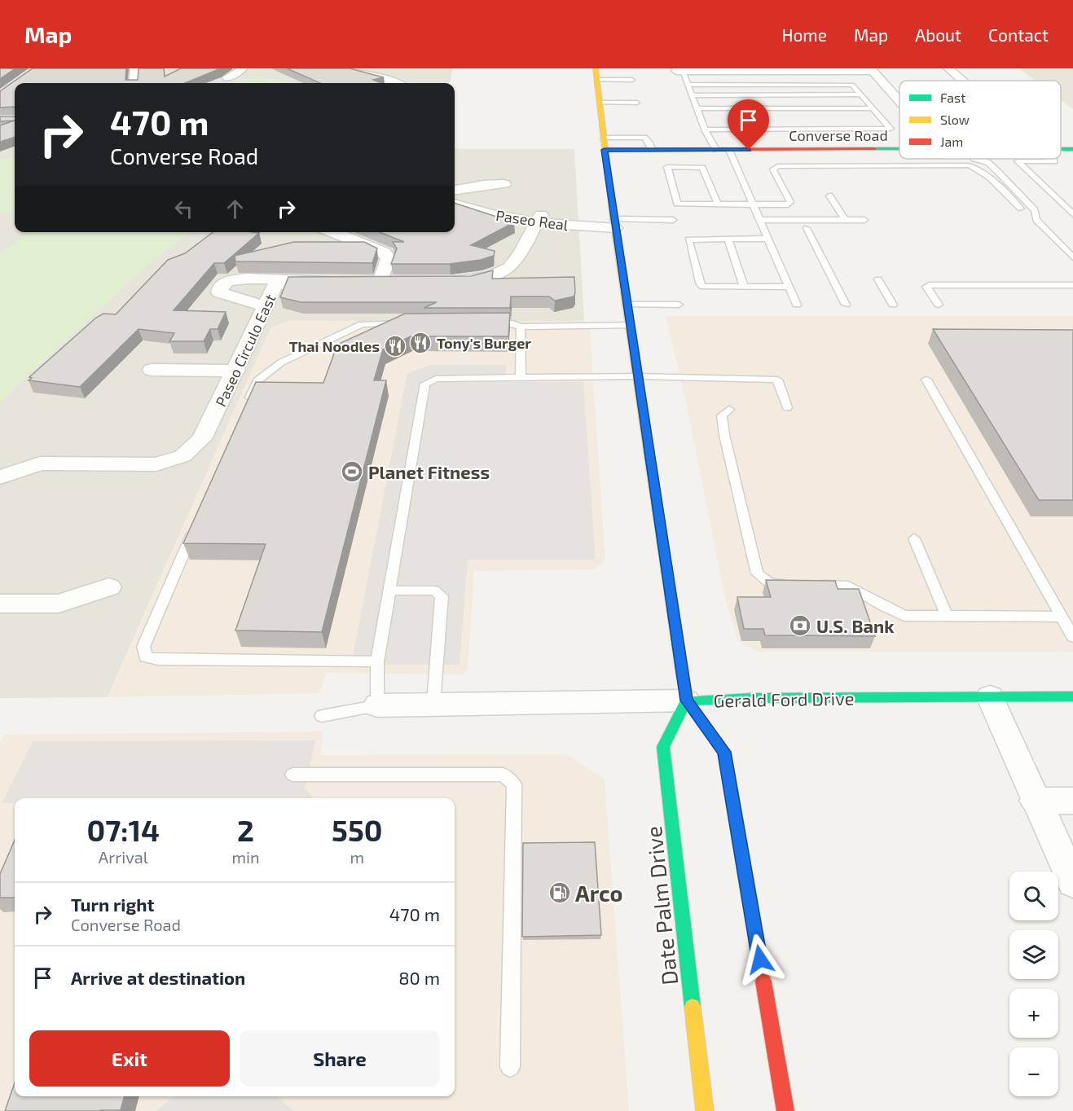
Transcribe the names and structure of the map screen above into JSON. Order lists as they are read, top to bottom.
{
  "streets": {
    "main road": ["Converse Road", "Gerald Ford Drive", "Date Palm Drive"],
    "street": ["Paseo Real", "Paseo Circulo East"]
  },
  "crossings": [
    ["Gerald Ford Drive", "Date Palm Drive"]
  ],
  "places": {
    "restaurant": ["Tony's Burger", "Thai Noodles"],
    "sports": ["Planet Fitness"],
    "bank": ["U.S. Bank"],
    "fuel station": ["Arco"]
  },
  "legend": ["Fast", "Slow", "Jam"],
  "page": {
    "header": "Map",
    "nav": [
      "Home",
      "Map",
      "About",
      "Contact"
    ],
    "turn": ["470 m", "Converse Road"],
    "eta": [
      "07:14",
      "Arrival",
      "2",
      "min",
      "550",
      "m"
    ],
    "map_buttons": ["+", "−"],
    "list": [
      {
        "name": "Turn right",
        "note": "Converse Road",
        "value": "470 m"
      },
      {
        "name": "Arrive at destination",
        "value": "80 m"
      }
    ],
    "buttons": ["Exit", "Share"]
  }
}
